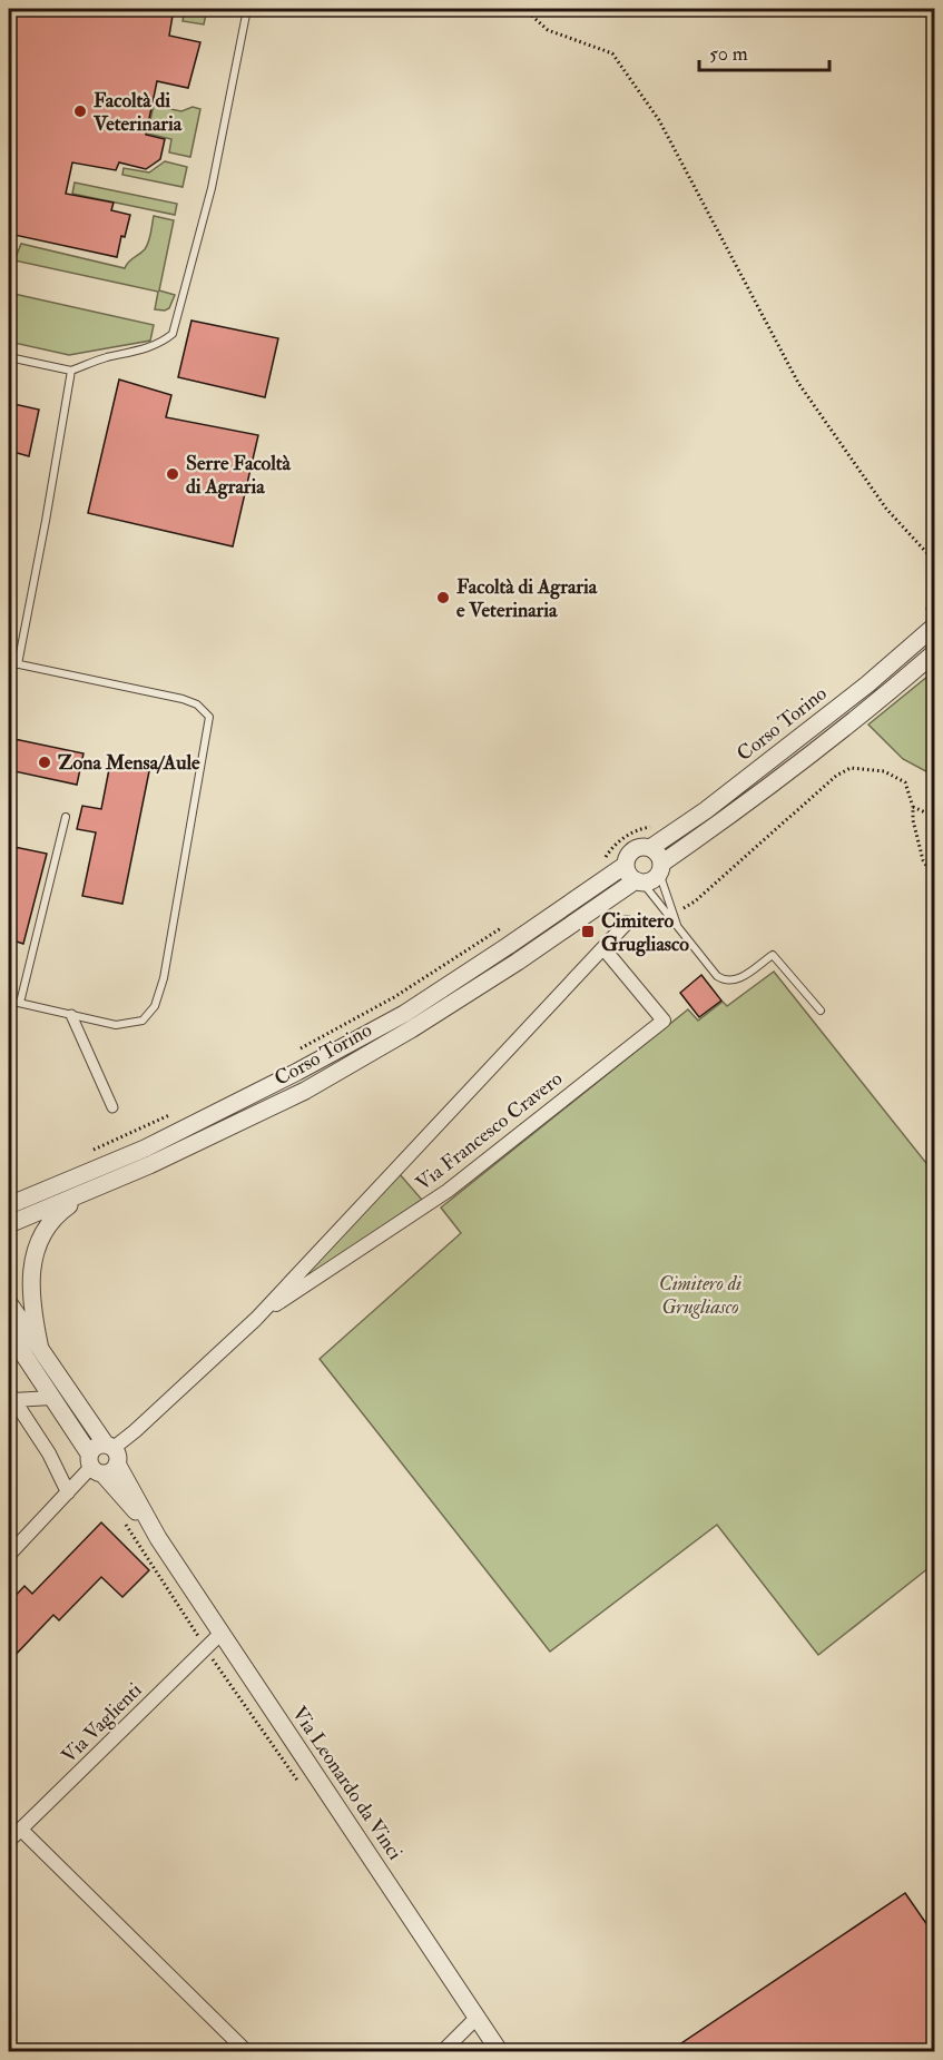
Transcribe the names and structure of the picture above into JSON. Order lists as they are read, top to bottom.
{
  "streets": {
    "street": [
      "Corso Torino",
      "Via Francesco Cravero",
      "Via Vaglienti",
      "Via Leonardo da Vinci"
    ]
  },
  "crossings": [
    ["Via Francesco Cravero", "Via Leonardo da Vinci"],
    ["Via Vaglienti", "Via Leonardo da Vinci"]
  ],
  "parks": ["Cimitero di Grugliasco"],
  "places": {
    "other": [
      "Facoltà di Veterinaria",
      "Serre Facoltà di Agraria",
      "Facoltà di Agraria e Veterinaria",
      "Zona Mensa/Aule"
    ],
    "transit": ["Cimitero Grugliasco"]
  },
  "scale_bar": "50 m"
}
